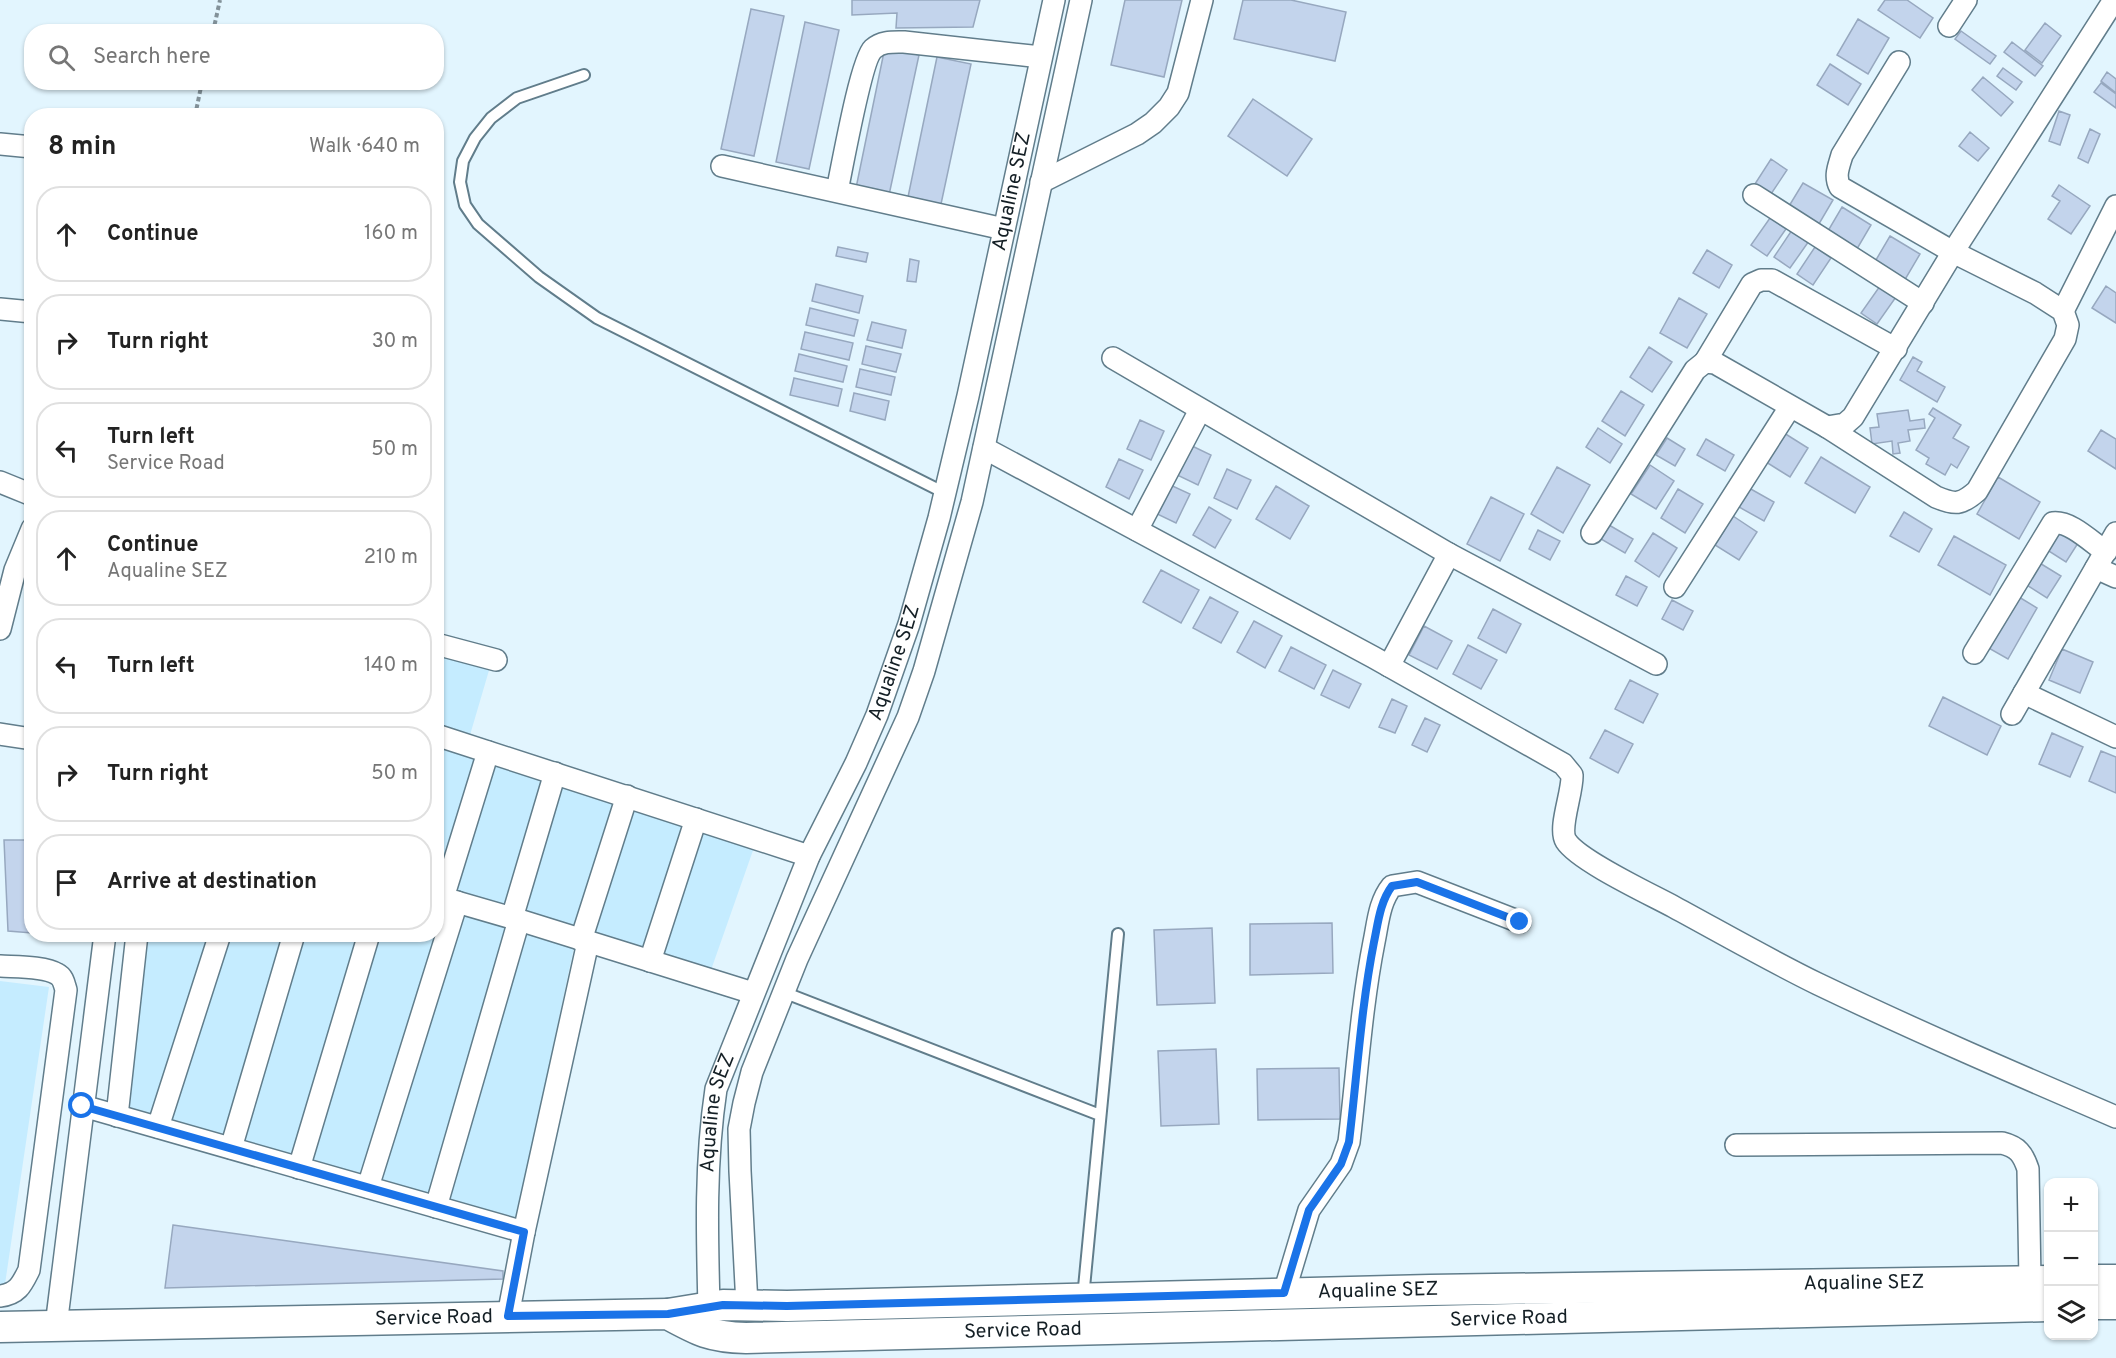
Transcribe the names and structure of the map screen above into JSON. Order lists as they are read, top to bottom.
{
  "streets": {
    "street": ["Aqualine SEZ", "Service Road"]
  },
  "crossings": [
    ["Aqualine SEZ", "Service Road"]
  ],
  "page": {
    "search": "Search here",
    "heading": ["8 min", "Walk · 640 m"],
    "list": [
      ["Continue", "160 m"],
      ["Turn right", "30 m"],
      ["Turn left", "Service Road", "50 m"],
      ["Continue", "Aqualine SEZ", "210 m"],
      ["Turn left", "140 m"],
      ["Turn right", "50 m"],
      "Arrive at destination"
    ],
    "map_buttons": ["+", "−"]
  }
}
